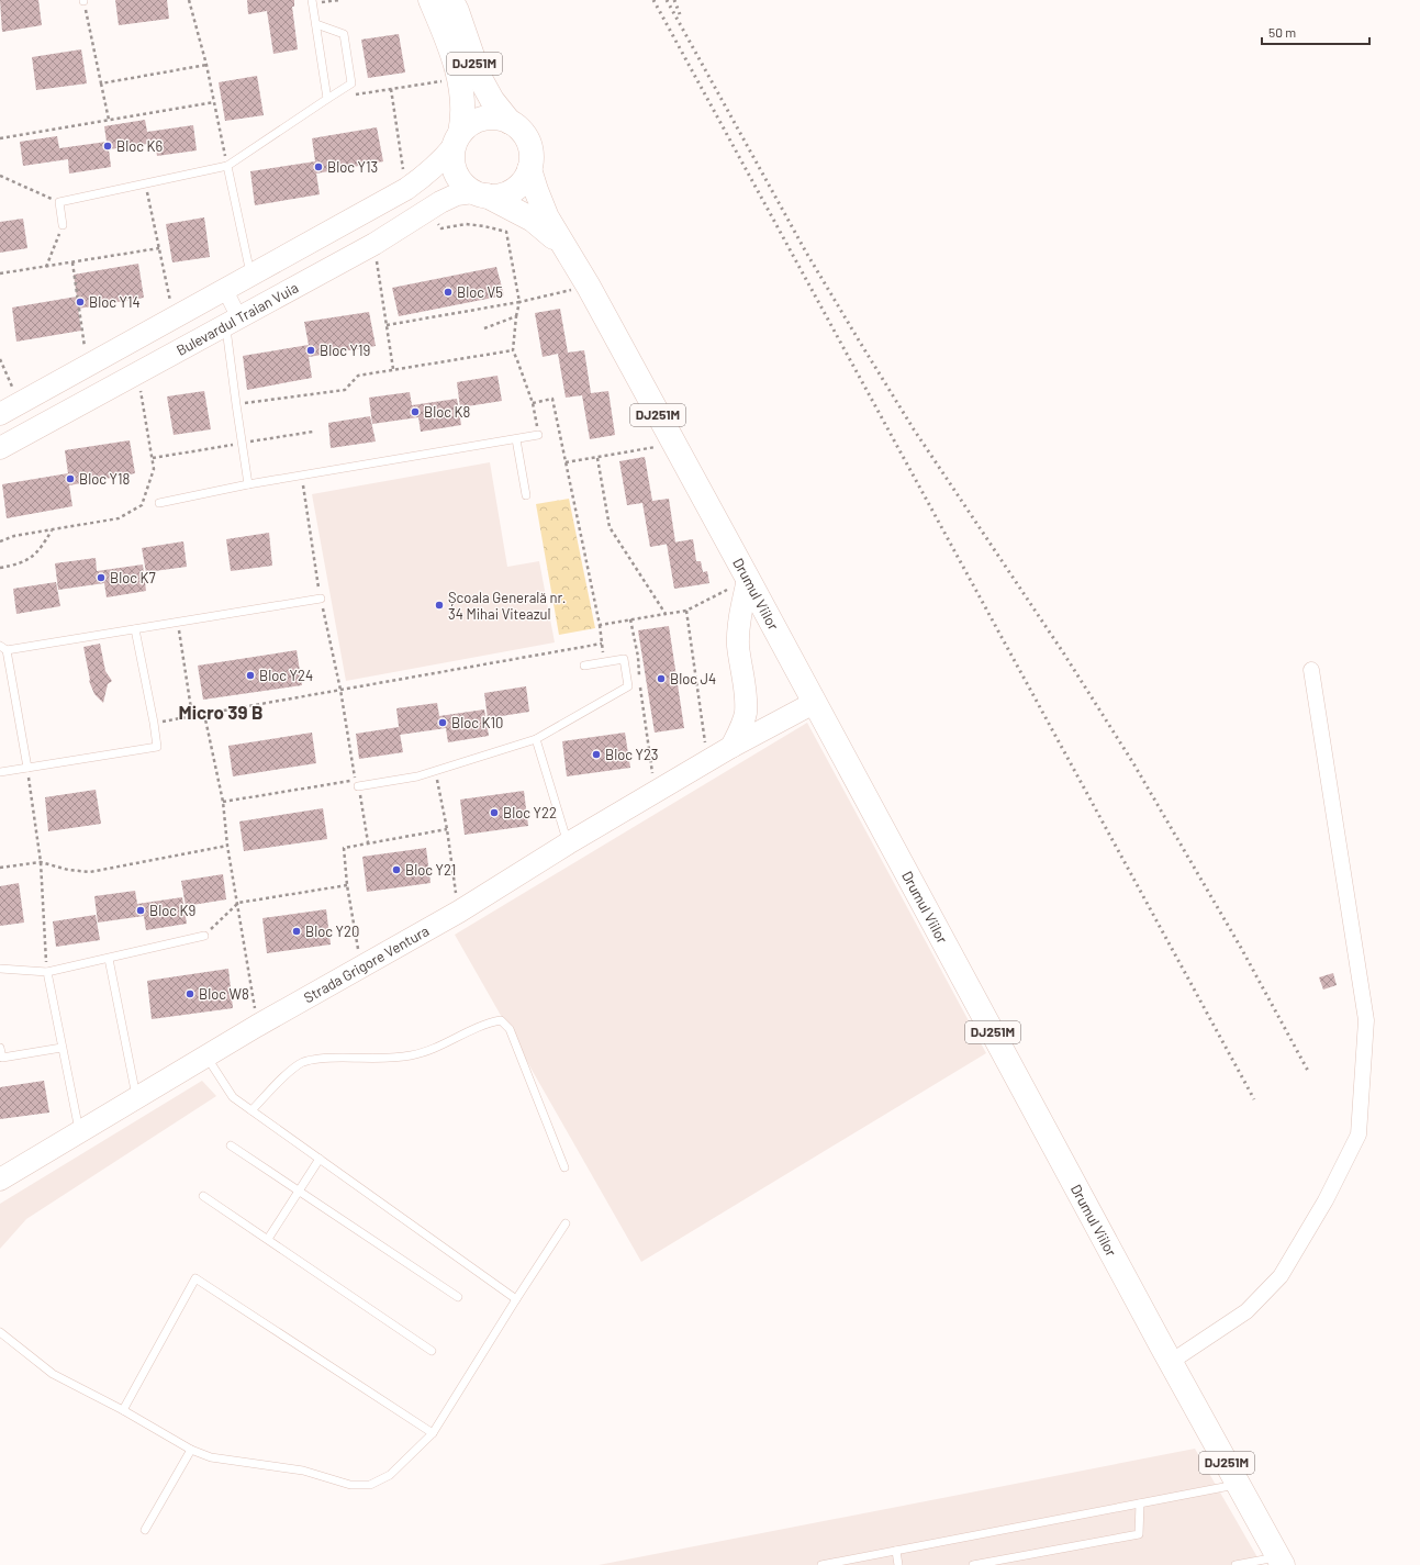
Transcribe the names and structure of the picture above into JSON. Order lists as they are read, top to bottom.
{
  "streets": {
    "highway": ["DJ251M", "Drumul Viilor"],
    "street": ["Bulevardul Traian Vuia", "Strada Grigore Ventura"]
  },
  "crossings": [
    ["DJ251M", "Bulevardul Traian Vuia"],
    ["DJ251M", "Drumul Viilor"],
    ["Bulevardul Traian Vuia", "Drumul Viilor"],
    ["Drumul Viilor", "Strada Grigore Ventura"]
  ],
  "districts": ["Micro 39 B"],
  "places": [
    "Bloc K6",
    "Bloc Y13",
    "Bloc V5",
    "Bloc Y14",
    "Bloc Y19",
    "Bloc K8",
    "Bloc Y18",
    "Bloc K7",
    "Școala Generală nr. 34 Mihai Viteazul",
    "Bloc Y24",
    "Bloc J4",
    "Bloc K10",
    "Bloc Y23",
    "Bloc Y22",
    "Bloc Y21",
    "Bloc K9",
    "Bloc Y20",
    "Bloc W8"
  ],
  "scale_bar": "50 m"
}
